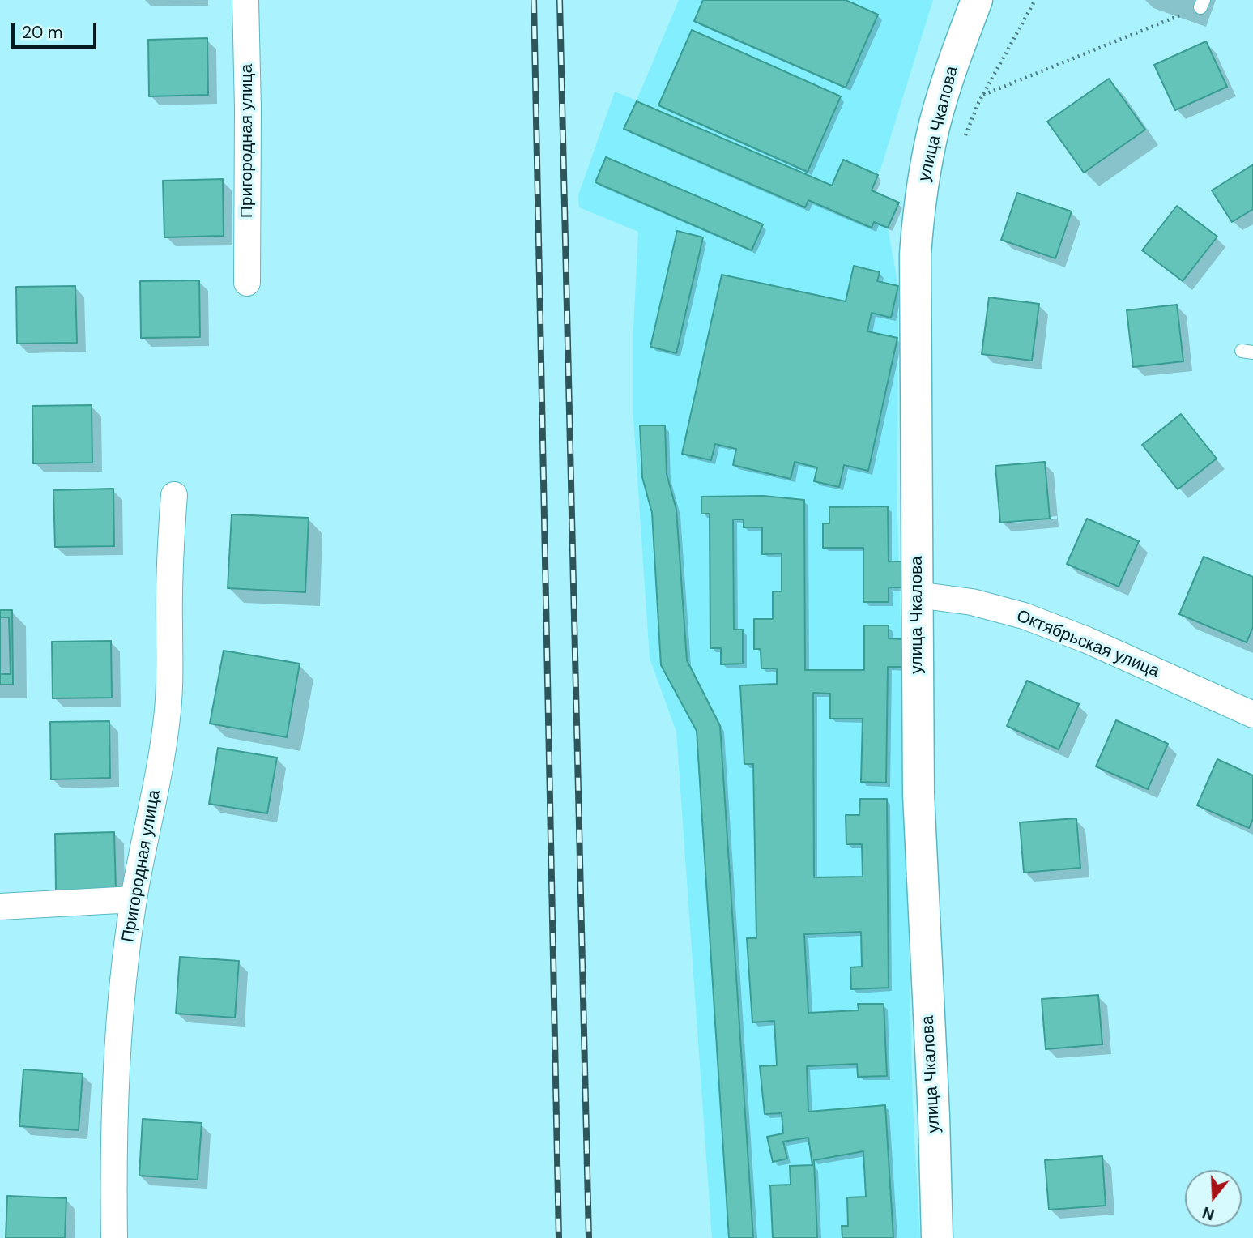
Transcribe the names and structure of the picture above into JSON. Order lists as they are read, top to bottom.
{
  "streets": {
    "street": ["улица Чкалова", "Пригородная улица", "Октябрьская улица"]
  },
  "crossings": [
    ["улица Чкалова", "Октябрьская улица"]
  ],
  "scale_bar": "20 m",
  "north": "bottom"
}
